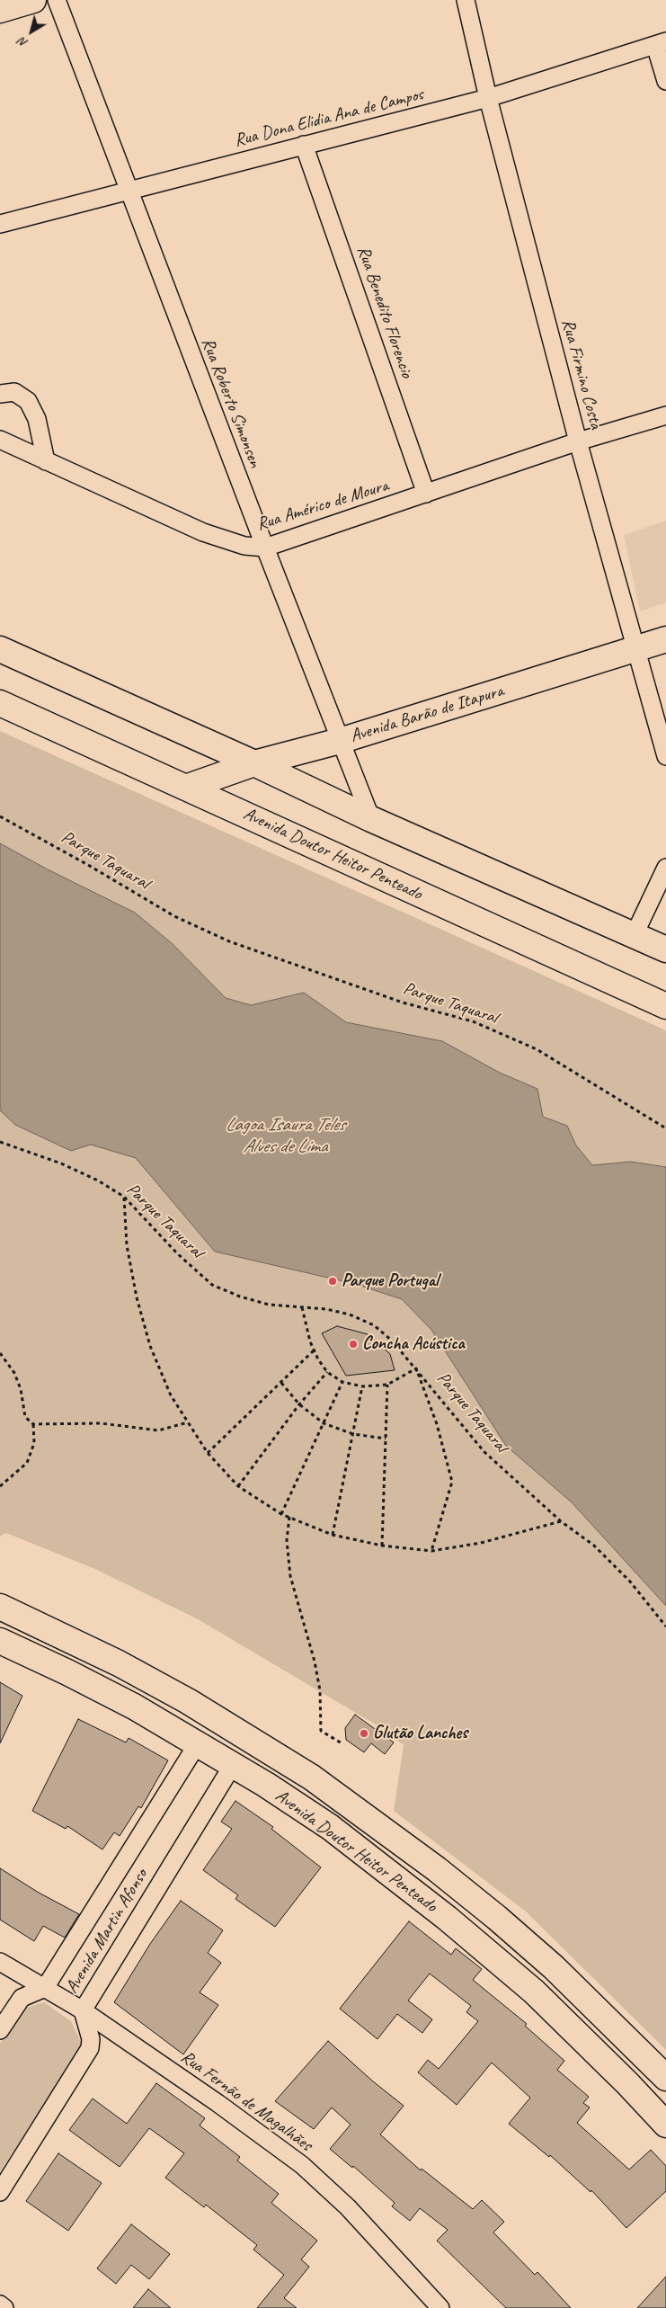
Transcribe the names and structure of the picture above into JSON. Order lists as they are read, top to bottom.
{
  "streets": {
    "main road": ["Avenida Barão de Itapura", "Avenida Doutor Heitor Penteado"],
    "street": [
      "Rua Dona Elidia Ana de Campos",
      "Rua Benedito Florencio",
      "Rua Firmino Costa",
      "Rua Roberto Simonsen",
      "Rua Américo de Moura",
      "Avenida Martin Afonso",
      "Rua Fernão de Magalhães"
    ],
    "path": ["Parque Taquaral"]
  },
  "crossings": [
    ["Rua Dona Elidia Ana de Campos", "Rua Benedito Florencio"],
    ["Rua Dona Elidia Ana de Campos", "Rua Firmino Costa"],
    ["Rua Dona Elidia Ana de Campos", "Rua Roberto Simonsen"],
    ["Rua Benedito Florencio", "Rua Américo de Moura"],
    ["Rua Firmino Costa", "Rua Américo de Moura"],
    ["Rua Firmino Costa", "Avenida Barão de Itapura"],
    ["Rua Roberto Simonsen", "Rua Américo de Moura"],
    ["Rua Roberto Simonsen", "Avenida Barão de Itapura"],
    ["Avenida Barão de Itapura", "Avenida Doutor Heitor Penteado"],
    ["Avenida Doutor Heitor Penteado", "Avenida Martin Afonso"],
    ["Avenida Martin Afonso", "Rua Fernão de Magalhães"]
  ],
  "water": ["Lagoa Isaura Teles Alves de Lima"],
  "places": ["Parque Portugal", "Concha Acústica", "Glutão Lanches"],
  "north": "bottom left"
}
